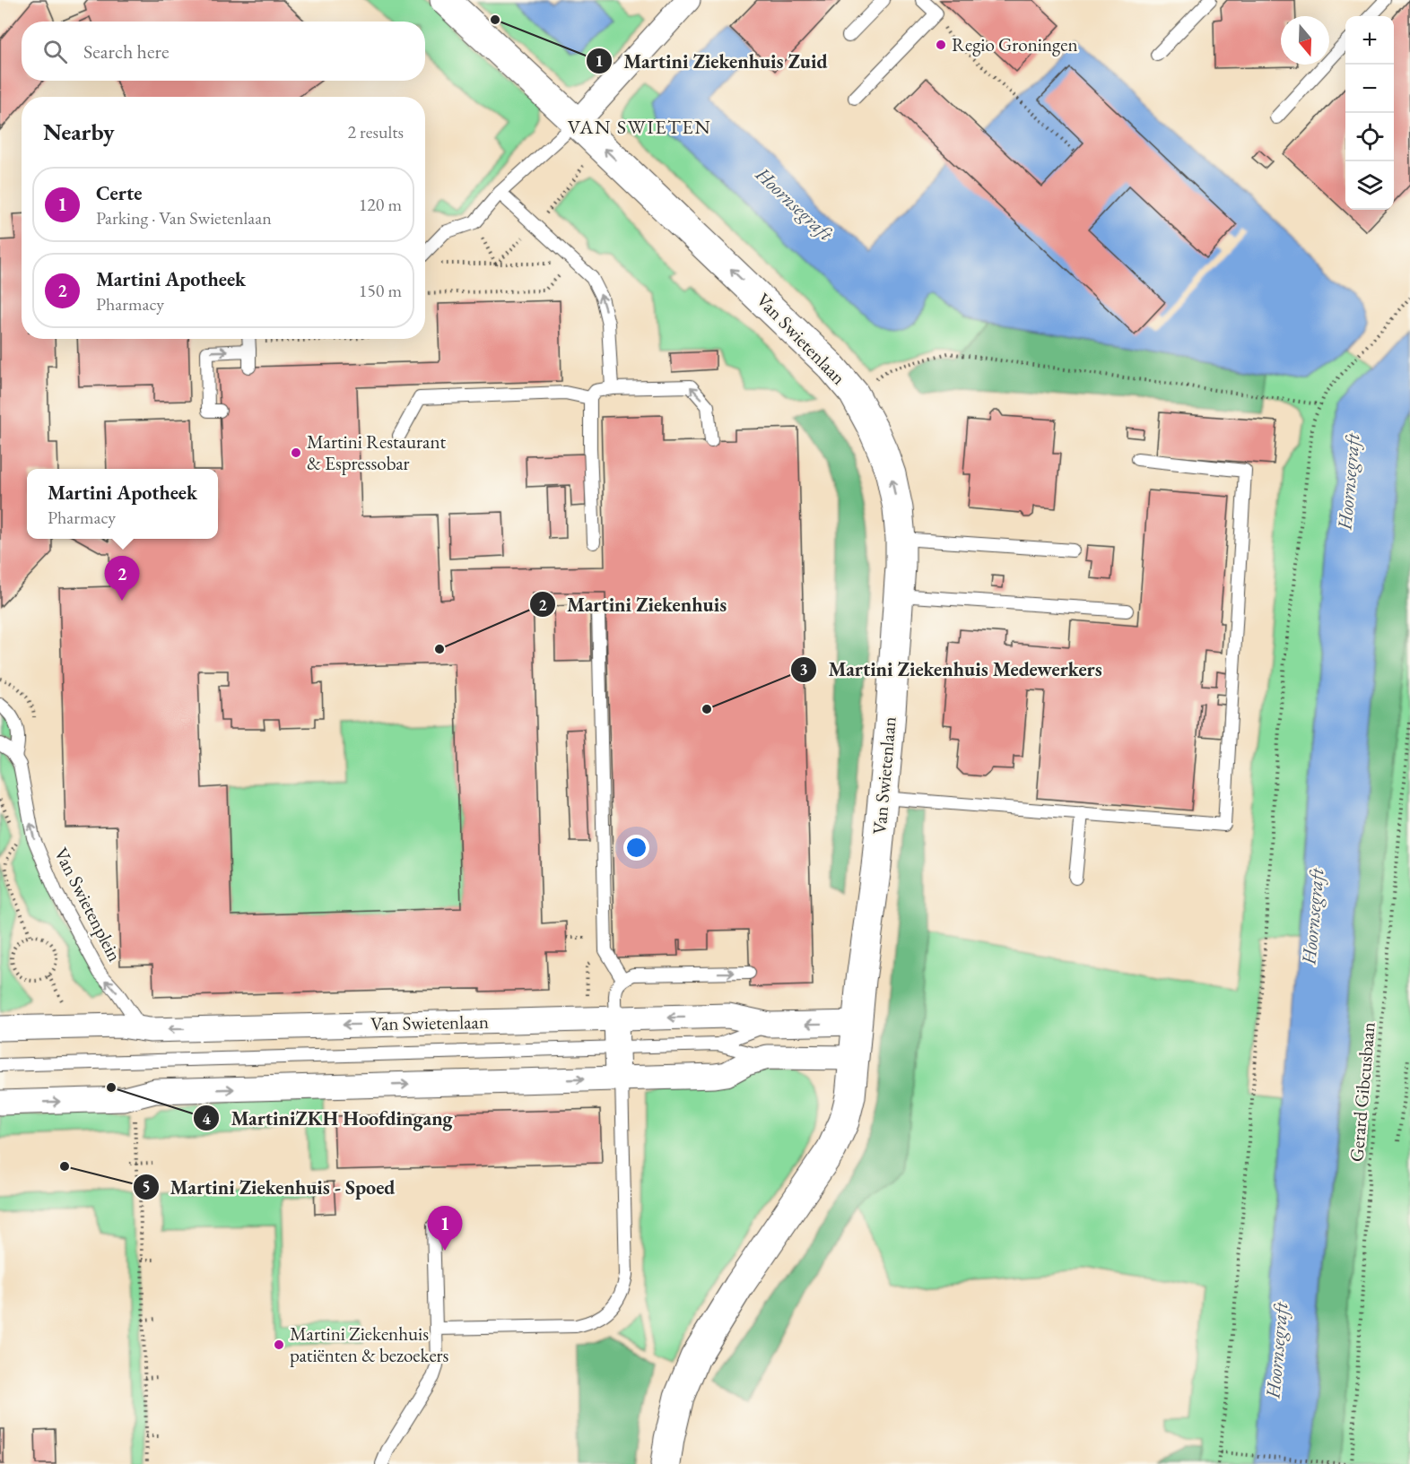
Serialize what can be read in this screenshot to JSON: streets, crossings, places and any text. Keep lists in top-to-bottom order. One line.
{"streets":{"street":["Van Swietenlaan"],"lane":["Van Swietenplein"],"path":["Gerard Gibcusbaan"]},"crossings":[["Van Swietenlaan","Van Swietenplein"]],"one_way":["Van Swietenplein"],"districts":["VAN SWIETEN"],"water":["Hoornsegraft"],"places":["Martini Ziekenhuis Zuid","Regio Groningen","Martini Restaurant & Espressobar","Martini Ziekenhuis","Martini Ziekenhuis Medewerkers","MartiniZKH Hoofdingang","Martini Ziekenhuis - Spoed","Martini Ziekenhuis patiënten & bezoekers"],"north":"bottom","page":{"map_buttons":["+","−"],"search":"Search here","heading":["Nearby","2 results"],"list":[{"mark":"1","name":"Certe","note":"Parking · Van Swietenlaan","value":"120 m"},{"mark":"2","name":"Martini Apotheek","note":"Pharmacy","value":"150 m"}],"popup":["Martini Apotheek","Pharmacy"],"pins":["2","1"]}}
